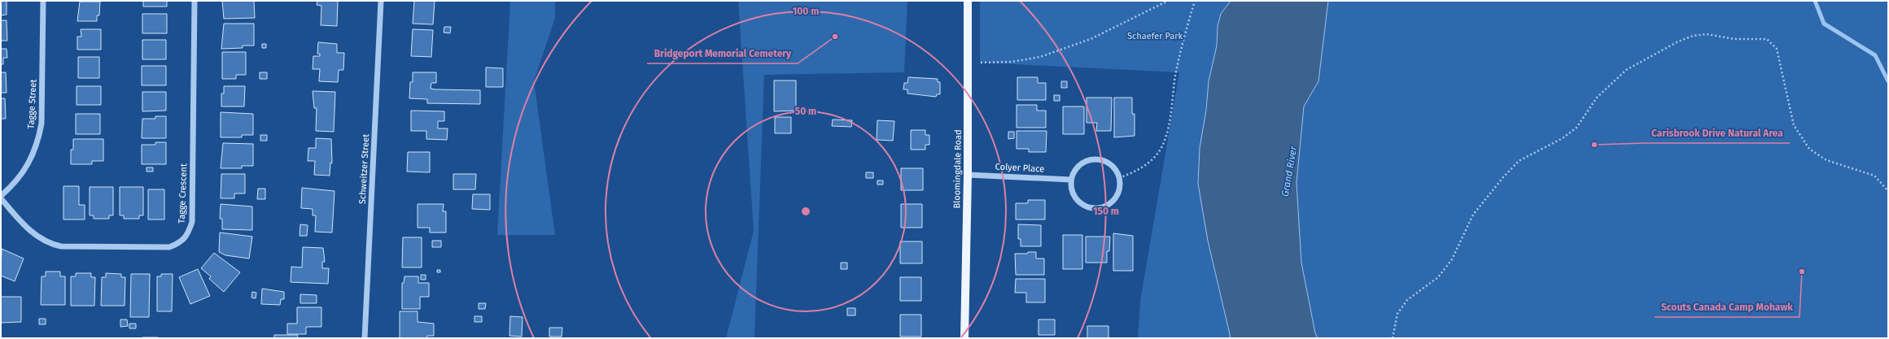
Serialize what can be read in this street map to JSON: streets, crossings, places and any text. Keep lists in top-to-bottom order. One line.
{"streets":{"main road":["Bloomingdale Road"],"street":["Tagge Street","Colyer Place","Schweitzer Street","Tagge Crescent"]},"crossings":[["Tagge Street","Tagge Crescent"],["Colyer Place","Bloomingdale Road"]],"water":["Grand River"],"parks":["Schaefer Park"],"places":["Bridgeport Memorial Cemetery","Carisbrook Drive Natural Area","Scouts Canada Camp Mohawk"],"rings":["100 m","50 m","150 m"]}
